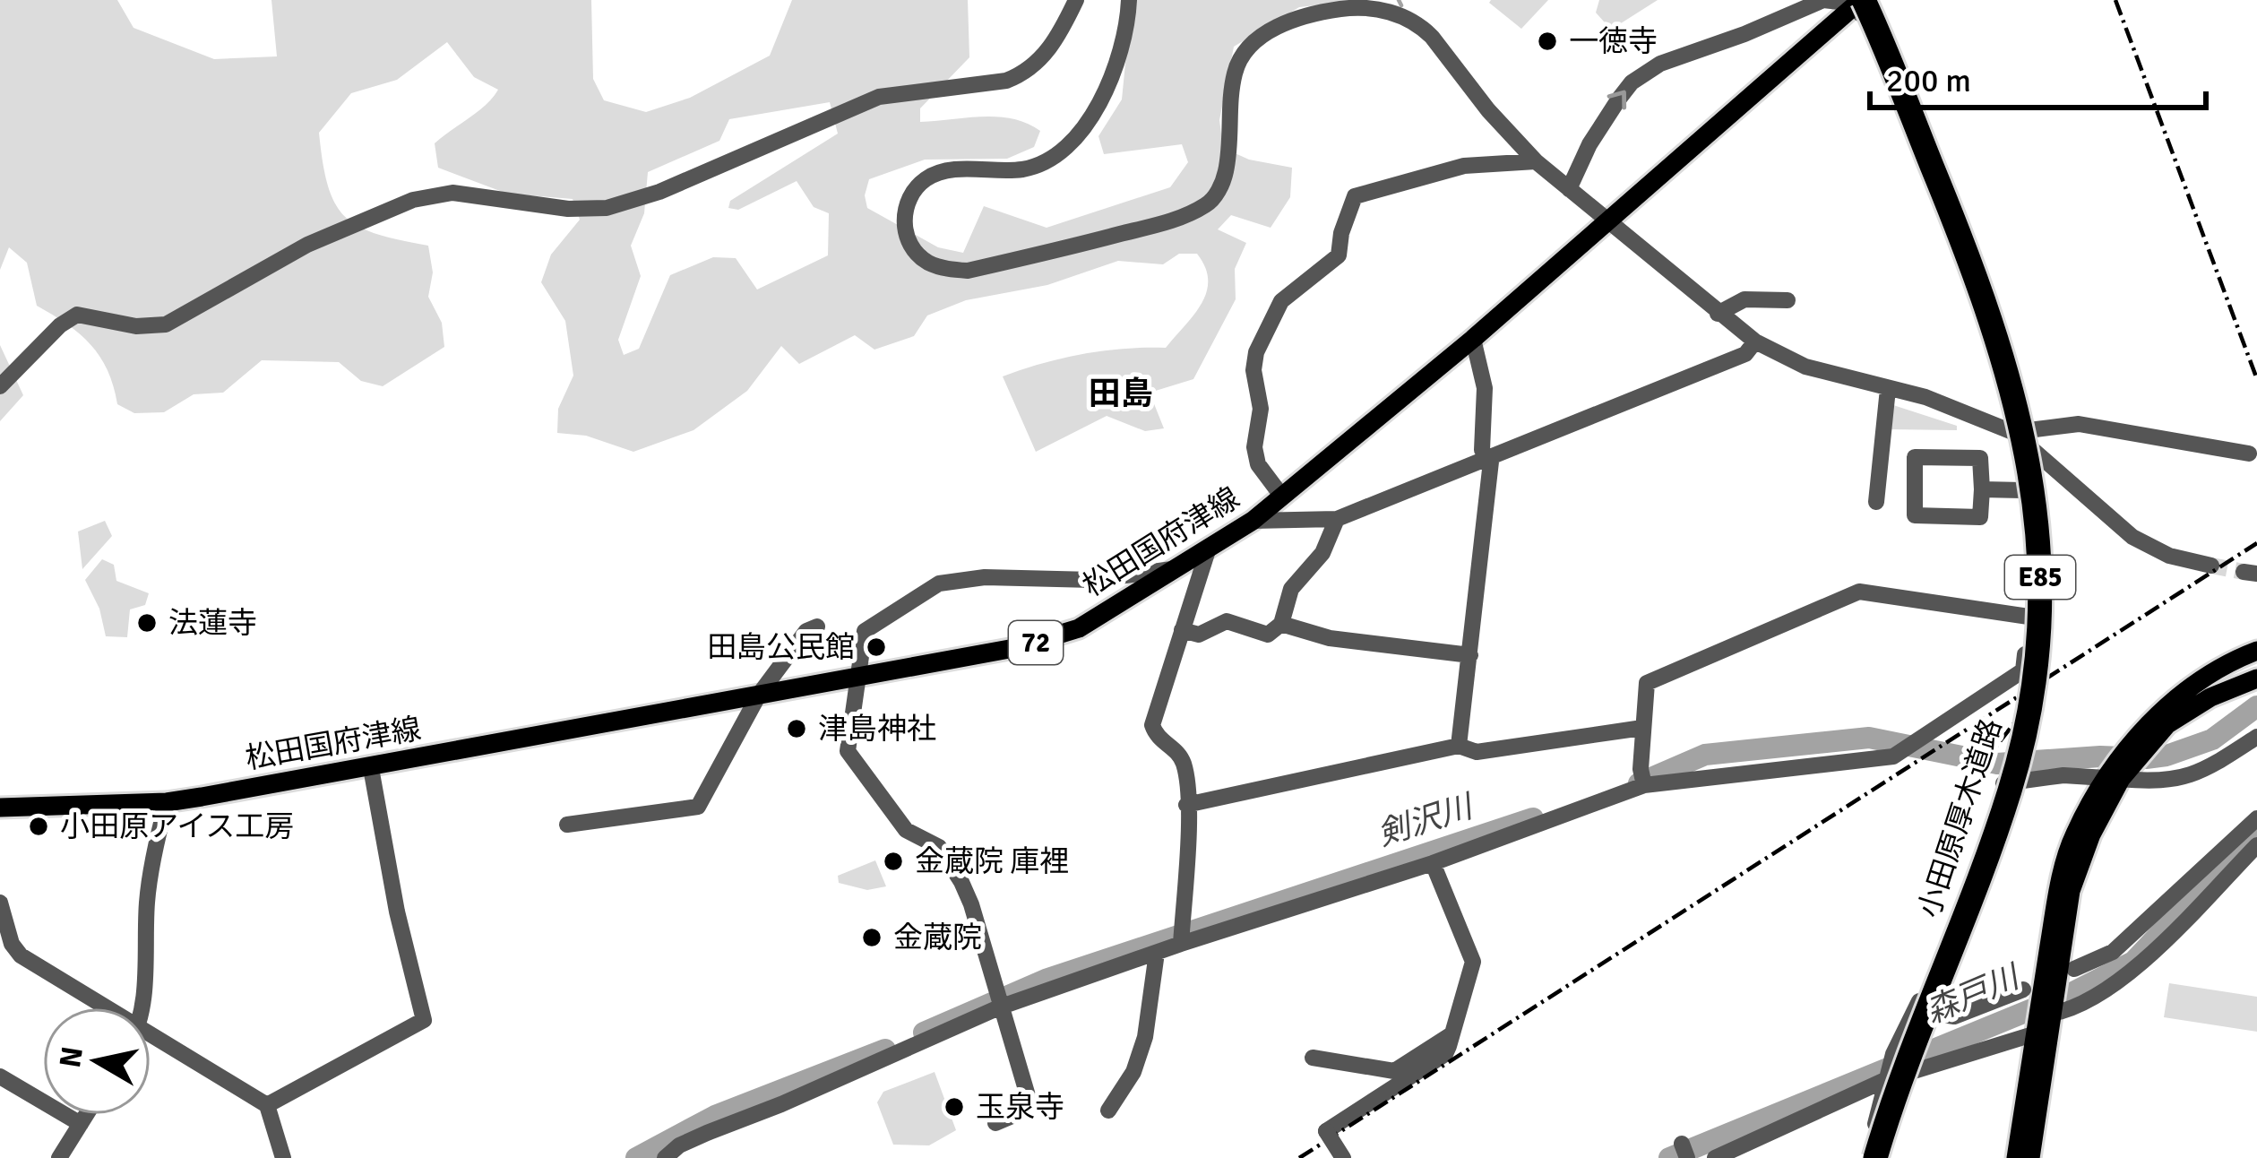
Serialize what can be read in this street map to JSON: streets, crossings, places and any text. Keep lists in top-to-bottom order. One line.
{"streets":{"highway":["E85","小田原厚木道路"],"main road":["松田国府津線","72"]},"crossings":[["松田国府津線","小田原厚木道路"]],"districts":["田島"],"water":["剣沢川","森戸川"],"places":["一徳寺","法蓮寺","田島公民館","津島神社","小田原アイス工房","金蔵院 庫裡","金蔵院","玉泉寺"],"scale_bar":"200 m","north":"left"}
